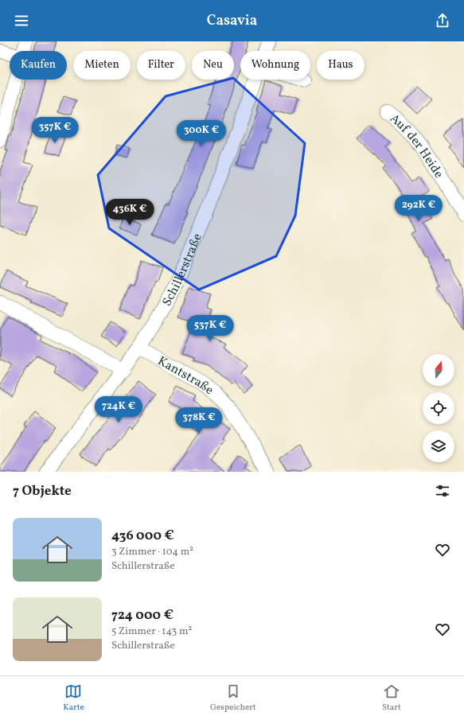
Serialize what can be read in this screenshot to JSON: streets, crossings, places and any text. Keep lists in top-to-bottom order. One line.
{"streets":{"street":["Auf der Heide","Schillerstraße","Kantstraße"]},"crossings":[["Schillerstraße","Kantstraße"]],"north":"top","page":{"header":"Casavia","chip":["Kaufen","Mieten","Filter","Neu","Wohnung","Haus"],"price":["357K €","300K €","292K €","436K €","537K €","724K €","378K €"],"heading":"7 Objekte","list":[{"name":"436 000 €","note":"3 Zimmer · 104 m² · Schillerstraße"},{"name":"724 000 €","note":"5 Zimmer · 143 m² · Schillerstraße"}],"tabs":["Karte","Gespeichert","Start"]}}
